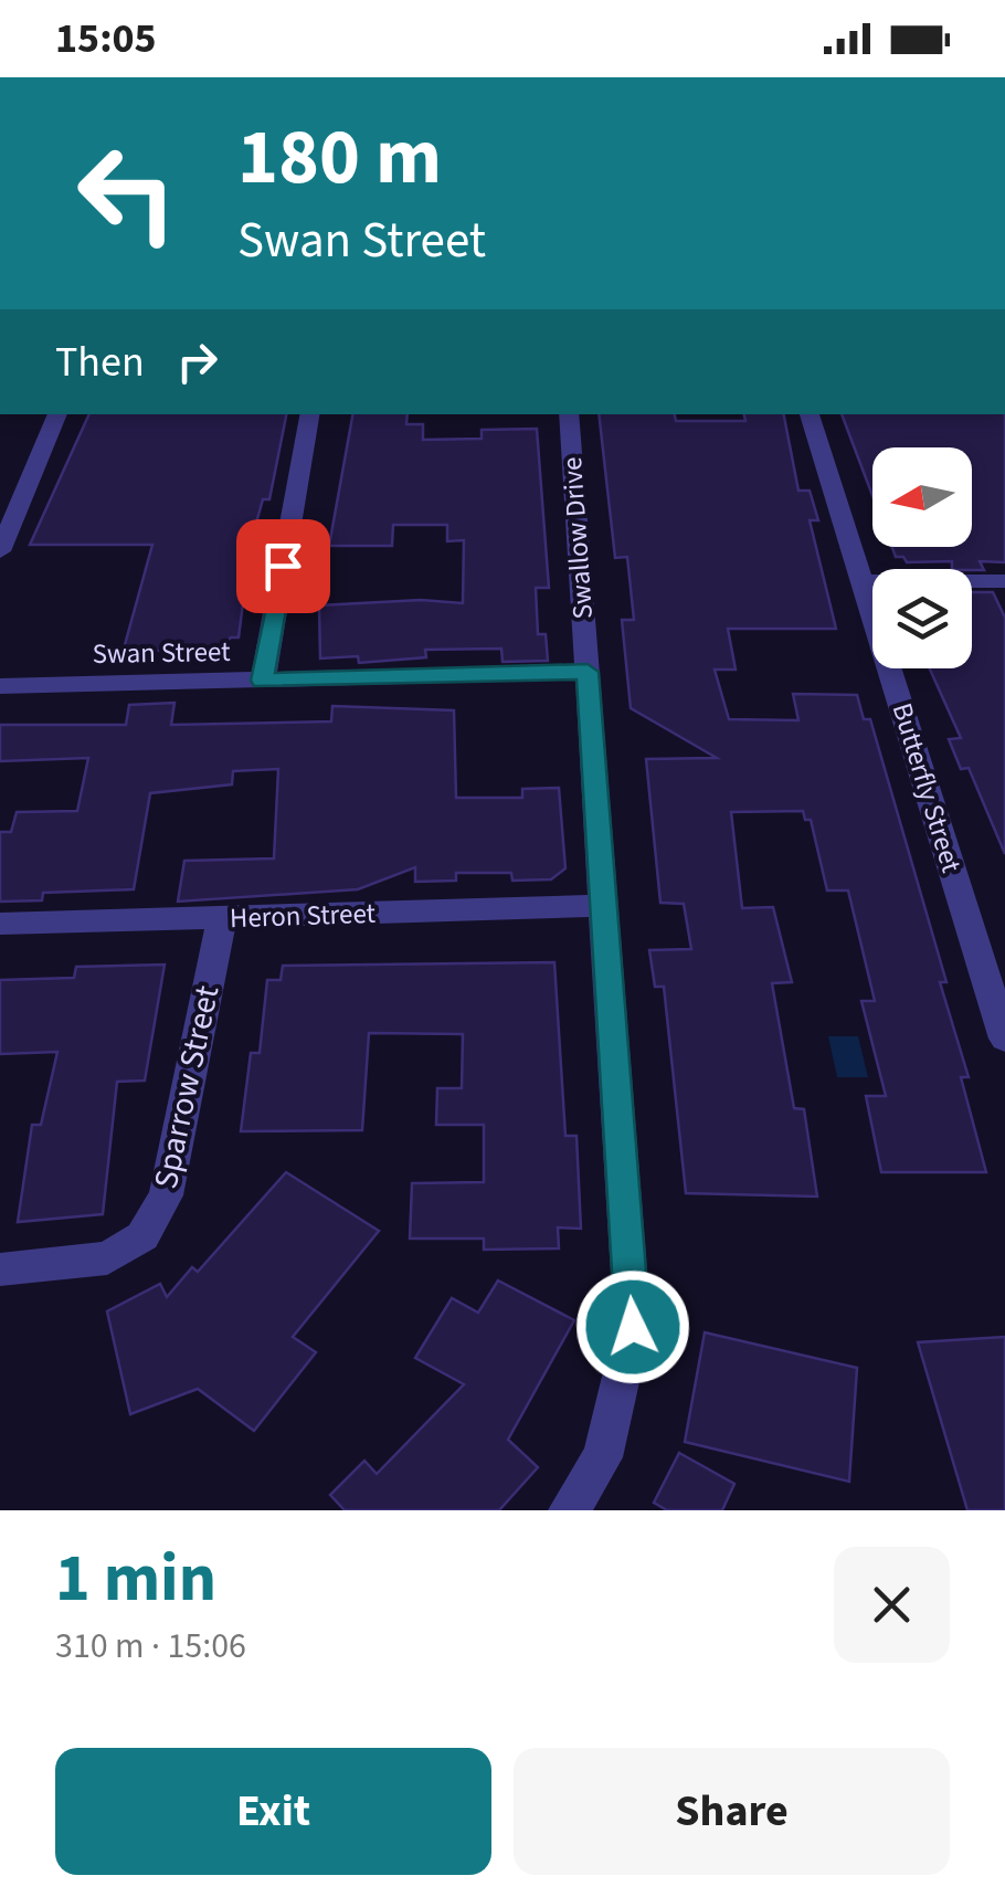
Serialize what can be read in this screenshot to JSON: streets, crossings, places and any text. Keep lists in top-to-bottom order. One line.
{"streets":{"street":["Swallow Drive","Swan Street","Butterfly Street","Heron Street","Sparrow Street"]},"crossings":[["Swallow Drive","Swan Street"],["Swallow Drive","Heron Street"],["Heron Street","Sparrow Street"]],"north":"left","page":{"status":"15:05","turn":["180 m","Swan Street"],"then":"Then","heading":["1 min","310 m · 15:06"],"buttons":["Exit","Share"]}}
